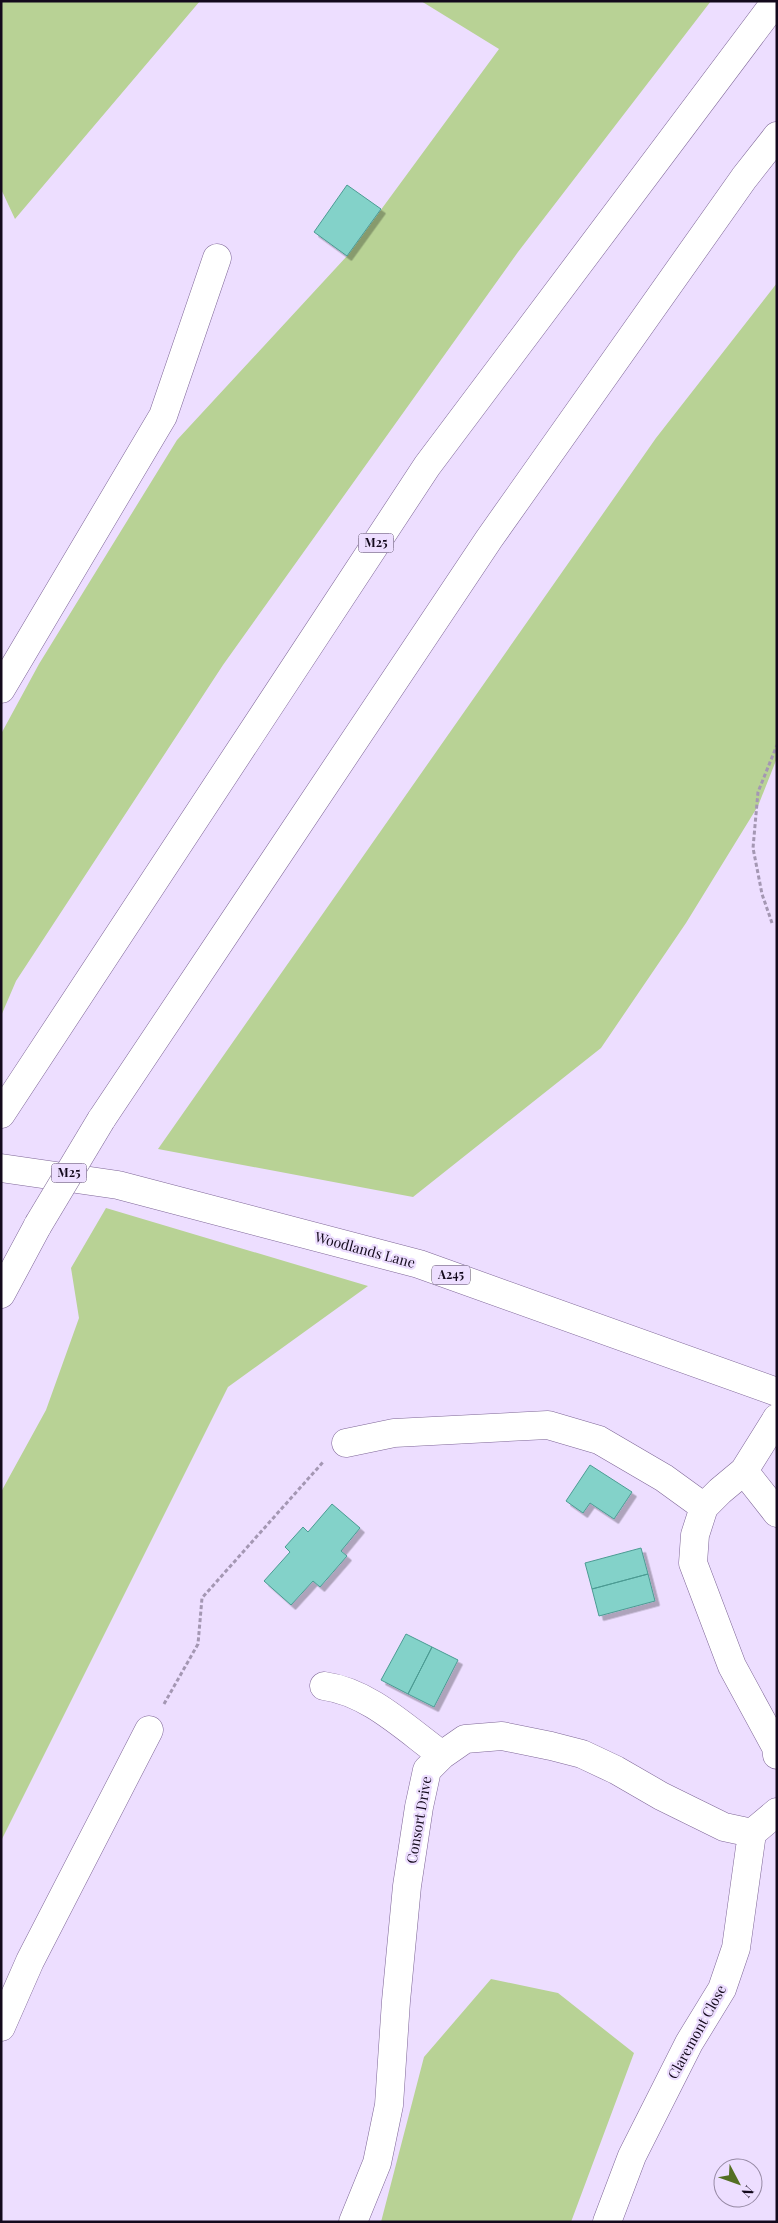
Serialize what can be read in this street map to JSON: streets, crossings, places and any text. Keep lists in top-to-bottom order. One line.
{"streets":{"main road":["M25","Woodlands Lane","A245","Consort Drive","Claremont Close"]},"crossings":[["Consort Drive","Claremont Close"]],"north":"bottom right"}
